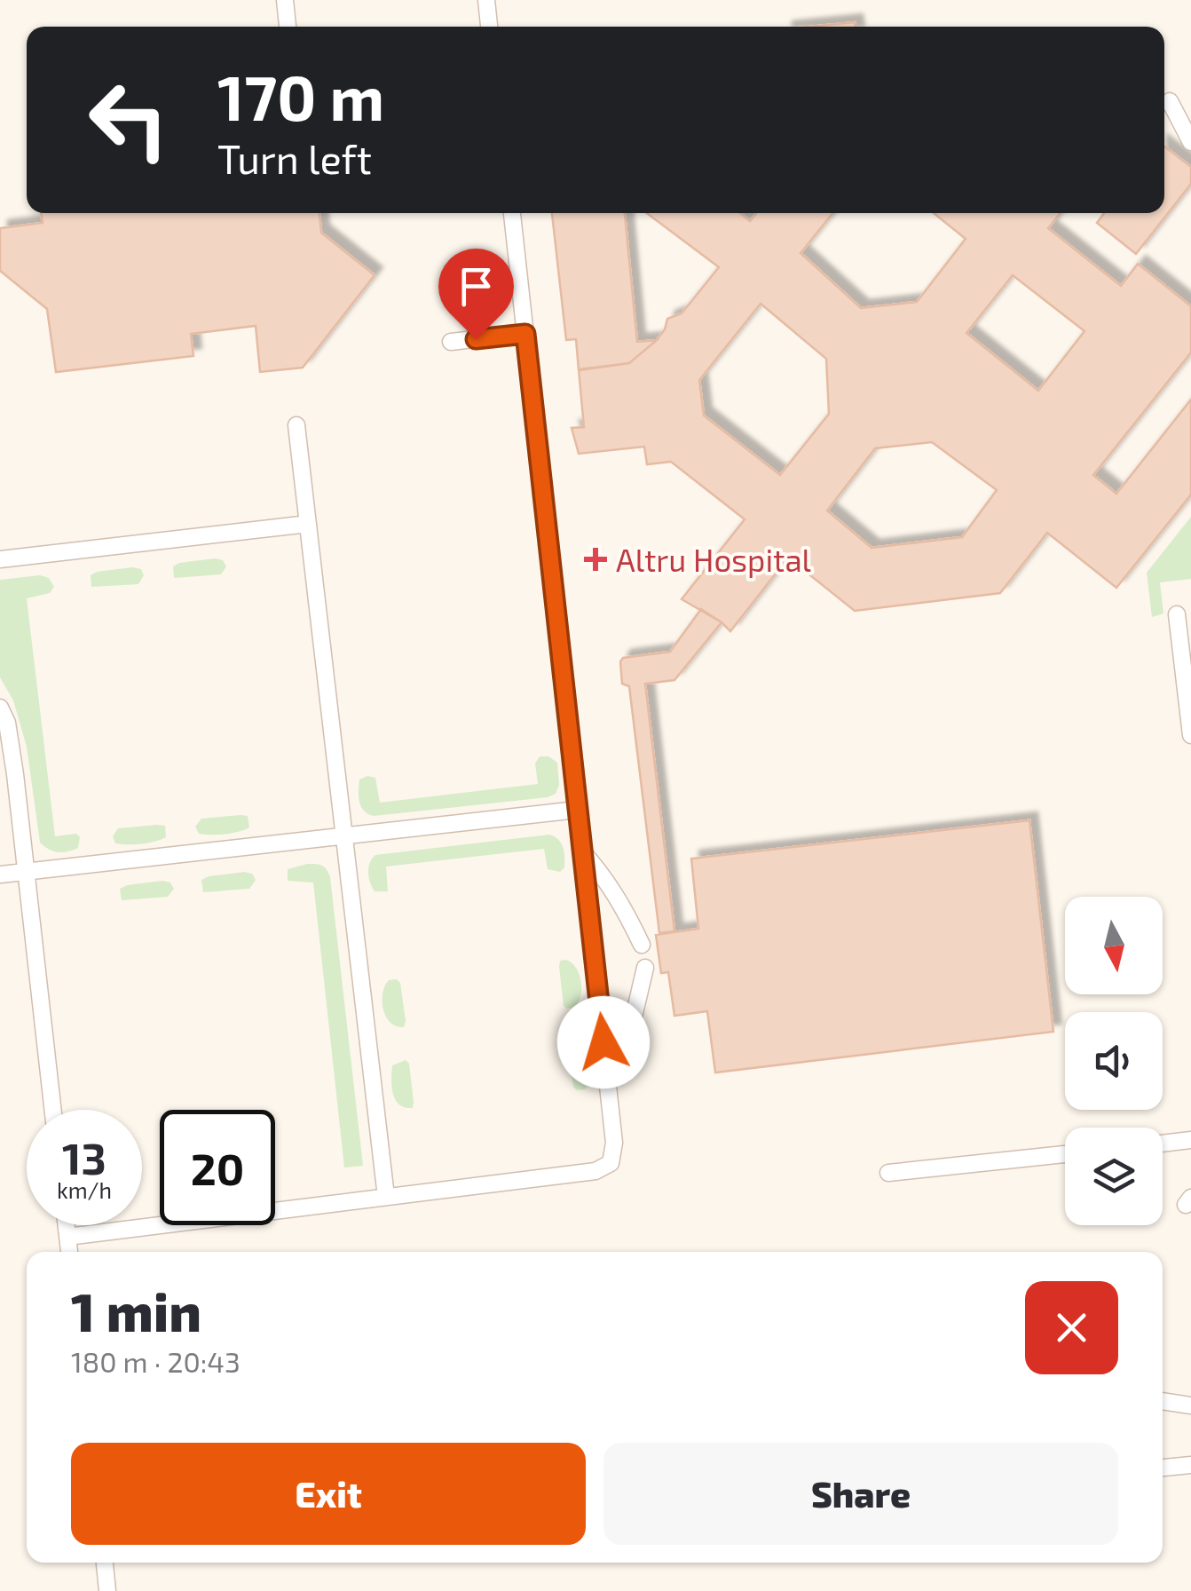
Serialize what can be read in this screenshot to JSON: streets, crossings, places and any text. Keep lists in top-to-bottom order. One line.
{"places":{"health":["Altru Hospital"]},"north":"bottom","page":{"turn":["170 m","Turn left"],"speed":"13 km/h","limit":"20","heading":["1 min","180 m · 20:43"],"buttons":["Exit","Share"]}}
